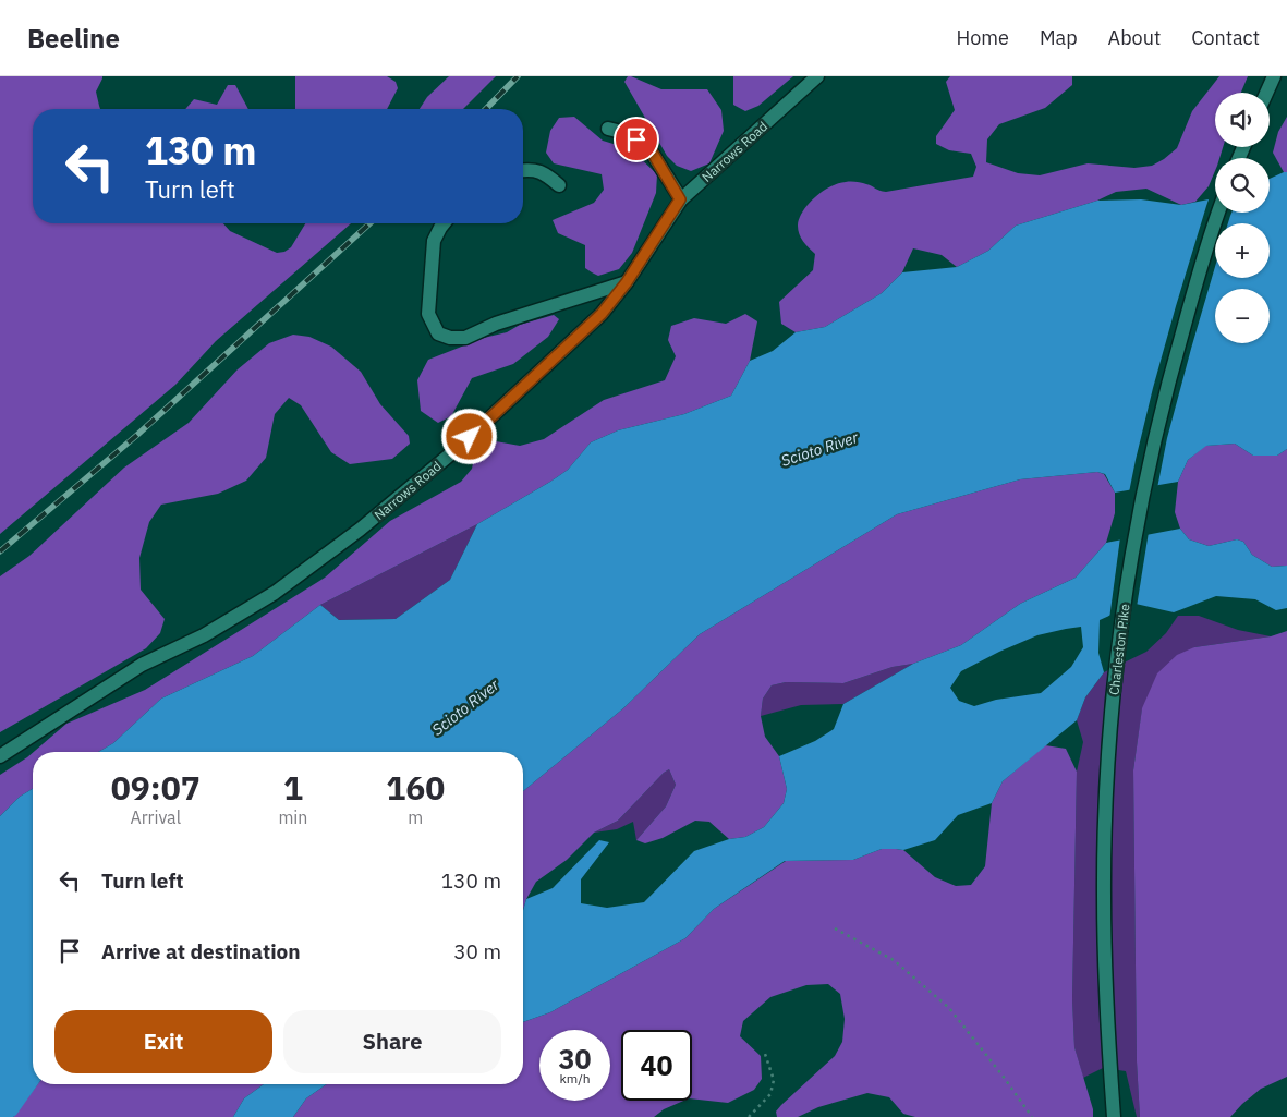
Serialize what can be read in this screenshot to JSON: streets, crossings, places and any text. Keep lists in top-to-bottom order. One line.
{"streets":{"street":["Narrows Road","Charleston Pike"]},"water":["Scioto River"],"page":{"header":"Beeline","nav":["Home","Map","About","Contact"],"map_buttons":["+","−"],"turn":["130 m","Turn left"],"eta":["09:07","Arrival","1","min","160","m"],"list":[{"name":"Turn left","value":"130 m"},{"name":"Arrive at destination","value":"30 m"}],"buttons":["Exit","Share"],"speed":"30 km/h","limit":"40"}}
